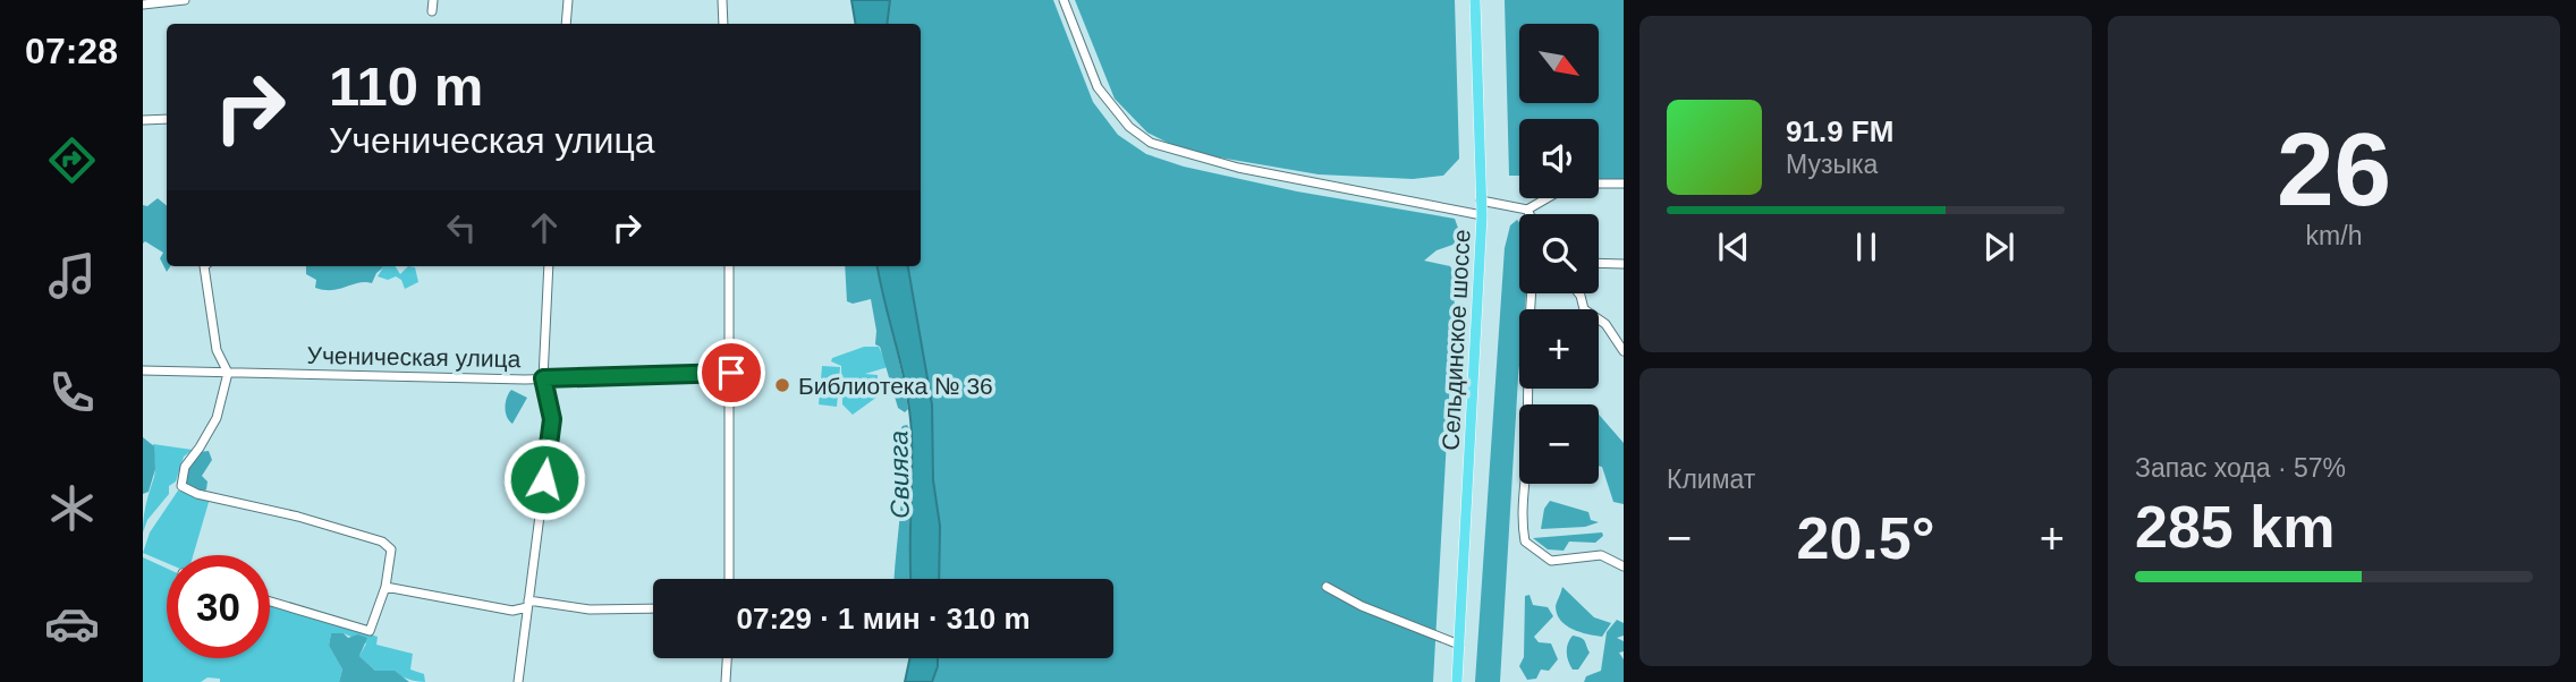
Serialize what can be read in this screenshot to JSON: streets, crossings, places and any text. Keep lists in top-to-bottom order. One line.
{"streets":{"main road":["Сельдинское шоссе"],"street":["Ученическая улица"]},"water":["Свияга"],"places":["Библиотека № 36"],"north":"bottom right","page":{"tabs":"07:28","tile":[["26","km/h"],"Климат",["Запас хода · 57%","285 km"]],"map_buttons":["+","−"],"turn":["110 m","Ученическая улица"],"song":["91.9 FM","Музыка"],"heat":["−","20.5°","+"],"limit":"30","trip":"07:29 · 1 мин · 310 m"}}
